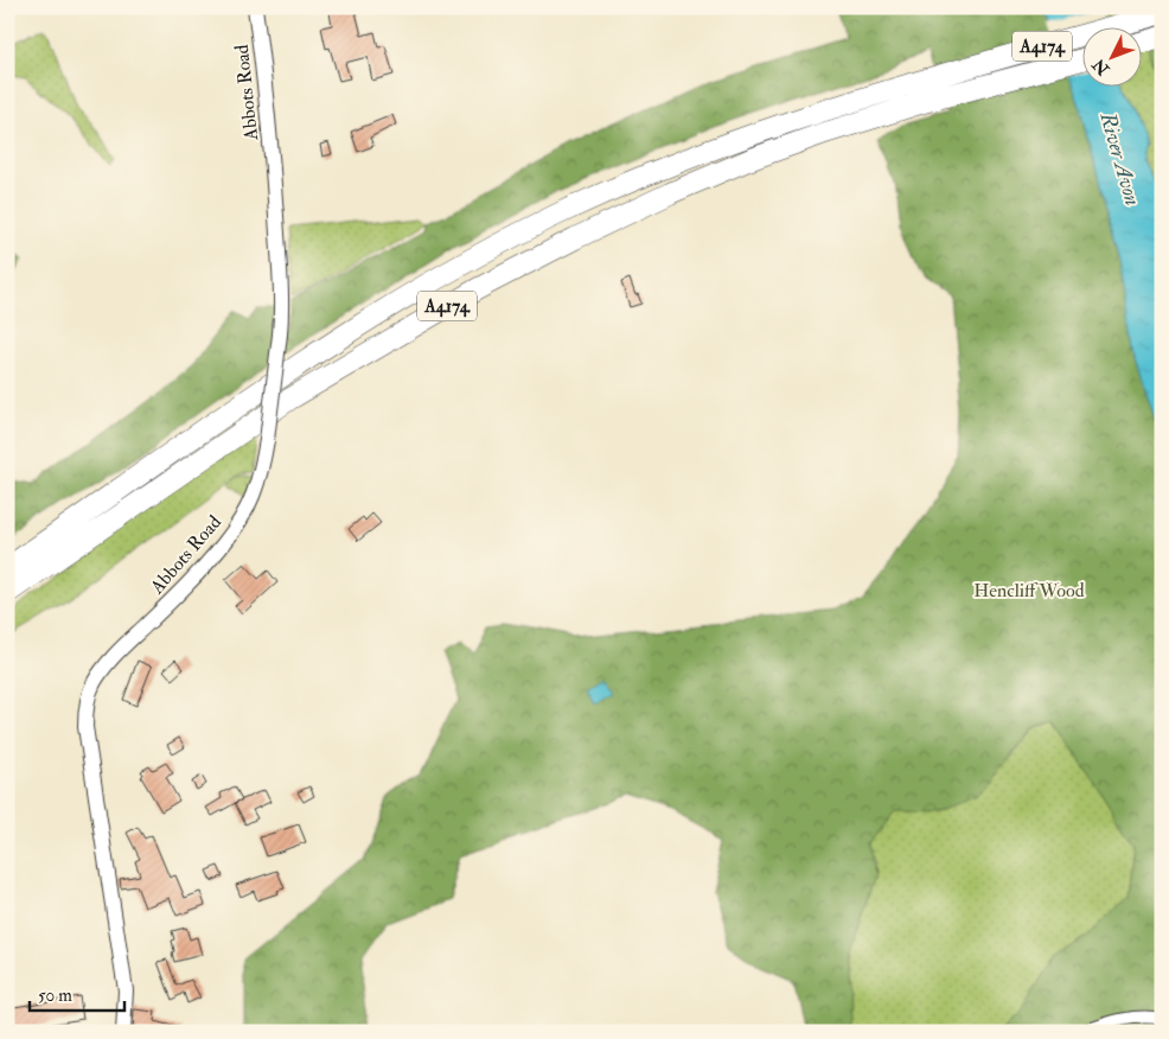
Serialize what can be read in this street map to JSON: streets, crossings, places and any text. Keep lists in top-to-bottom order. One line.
{"streets":{"highway":["A4174"],"street":["Abbots Road"]},"water":["River Avon"],"parks":["Hencliff Wood"],"scale_bar":"50 m","north":"bottom left"}
